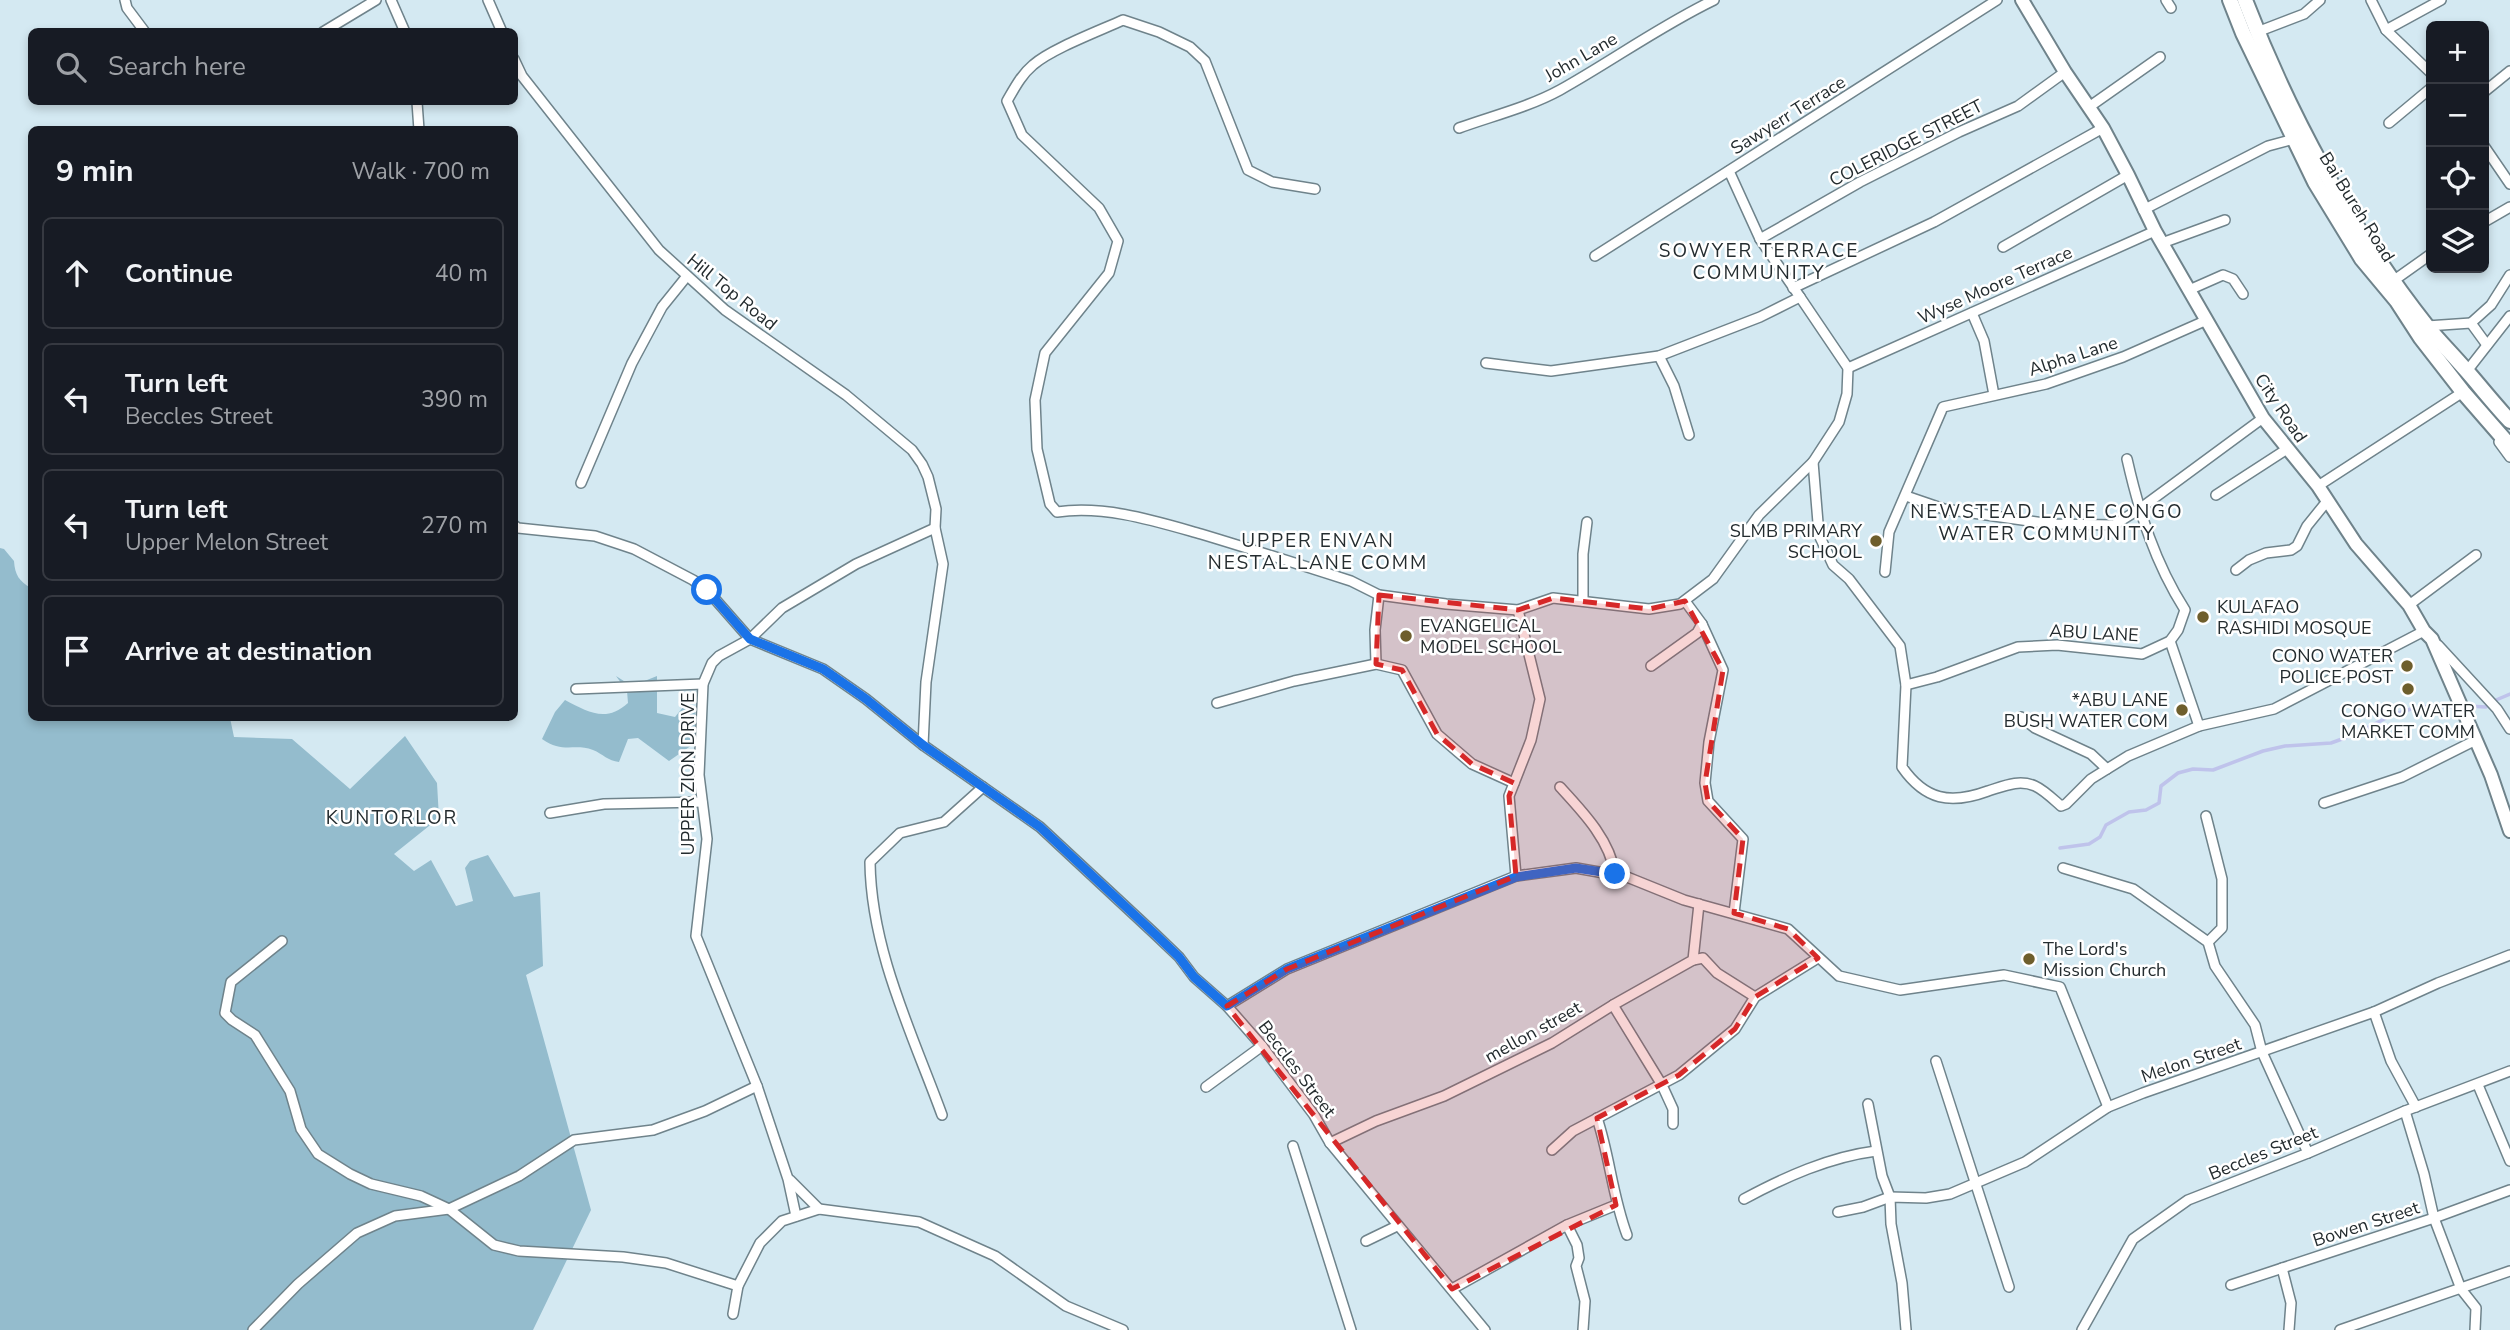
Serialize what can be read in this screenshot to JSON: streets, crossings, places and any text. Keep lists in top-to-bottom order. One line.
{"streets":{"highway":["Bai Bureh Road"],"main road":["City Road"],"street":["John Lane","Sawyerr Terrace","COLERIDGE STREET","Wyse Moore Terrace","Hill Top Road","Alpha Lane","ABU LANE","UPPER ZION DRIVE","mellon street","Melon Street","Beccles Street","Bowen Street"]},"crossings":[["COLERIDGE STREET","City Road"],["Wyse Moore Terrace","City Road"],["Hill Top Road","UPPER ZION DRIVE"],["Hill Top Road","Beccles Street"],["Alpha Lane","City Road"],["UPPER ZION DRIVE","Beccles Street"],["mellon street","Beccles Street"]],"districts":["SOWYER TERRACE COMMUNITY","NEWSTEAD LANE CONGO WATER COMMUNITY","UPPER ENVAN NESTAL LANE COMM","KUNTORLOR"],"places":["SLMB PRIMARY SCHOOL","KULAFAO RASHIDI MOSQUE","EVANGELICAL MODEL SCHOOL","CONO WATER POLICE POST","CONGO WATER MARKET COMM","*ABU LANE BUSH WATER COM","The Lord's Mission Church"],"page":{"map_buttons":["+","−"],"search":"Search here","heading":["9 min","Walk · 700 m"],"list":[["Continue","40 m"],["Turn left","Beccles Street","390 m"],["Turn left","Upper Melon Street","270 m"],"Arrive at destination"]}}
